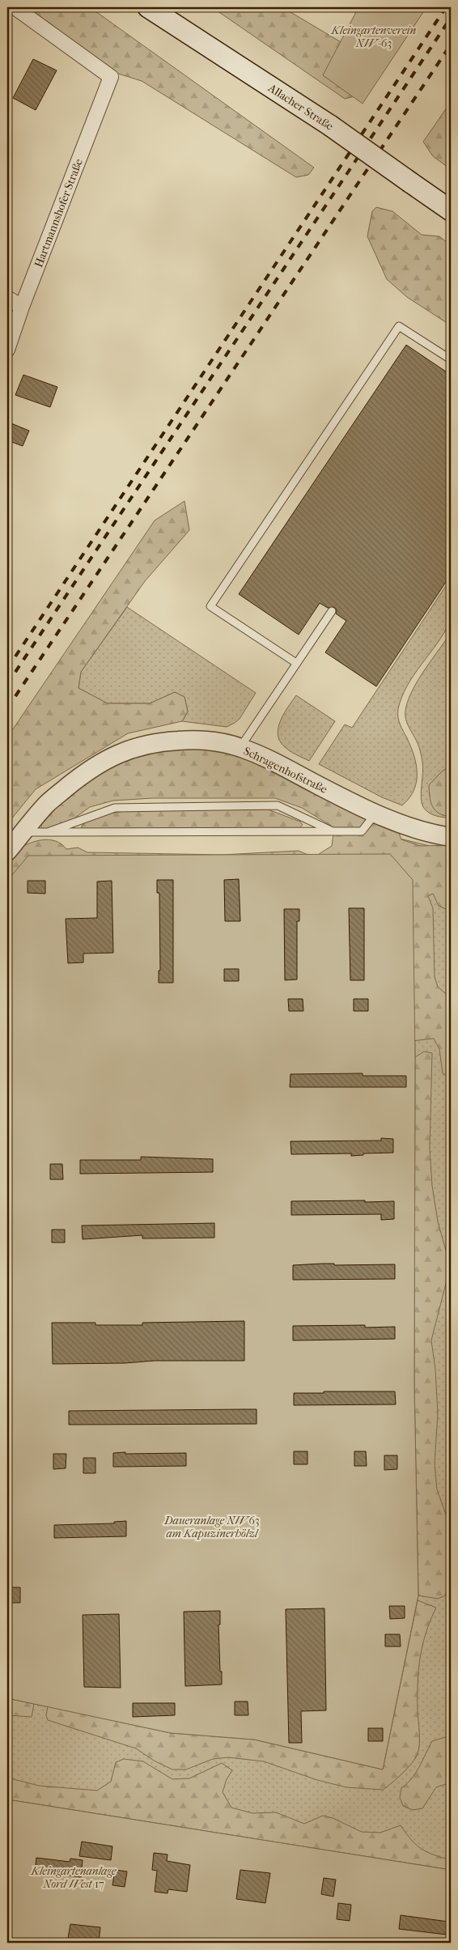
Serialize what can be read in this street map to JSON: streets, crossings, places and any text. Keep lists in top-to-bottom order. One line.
{"streets":{"main road":["Allacher Straße"],"street":["Hartmannshofer Straße","Schragenhofstraße"]},"parks":["Kleingartenverein NW-63","Daueranlage NW63 am Kapuzinerhölzl","Kleingartenanlage Nord West 17"]}
